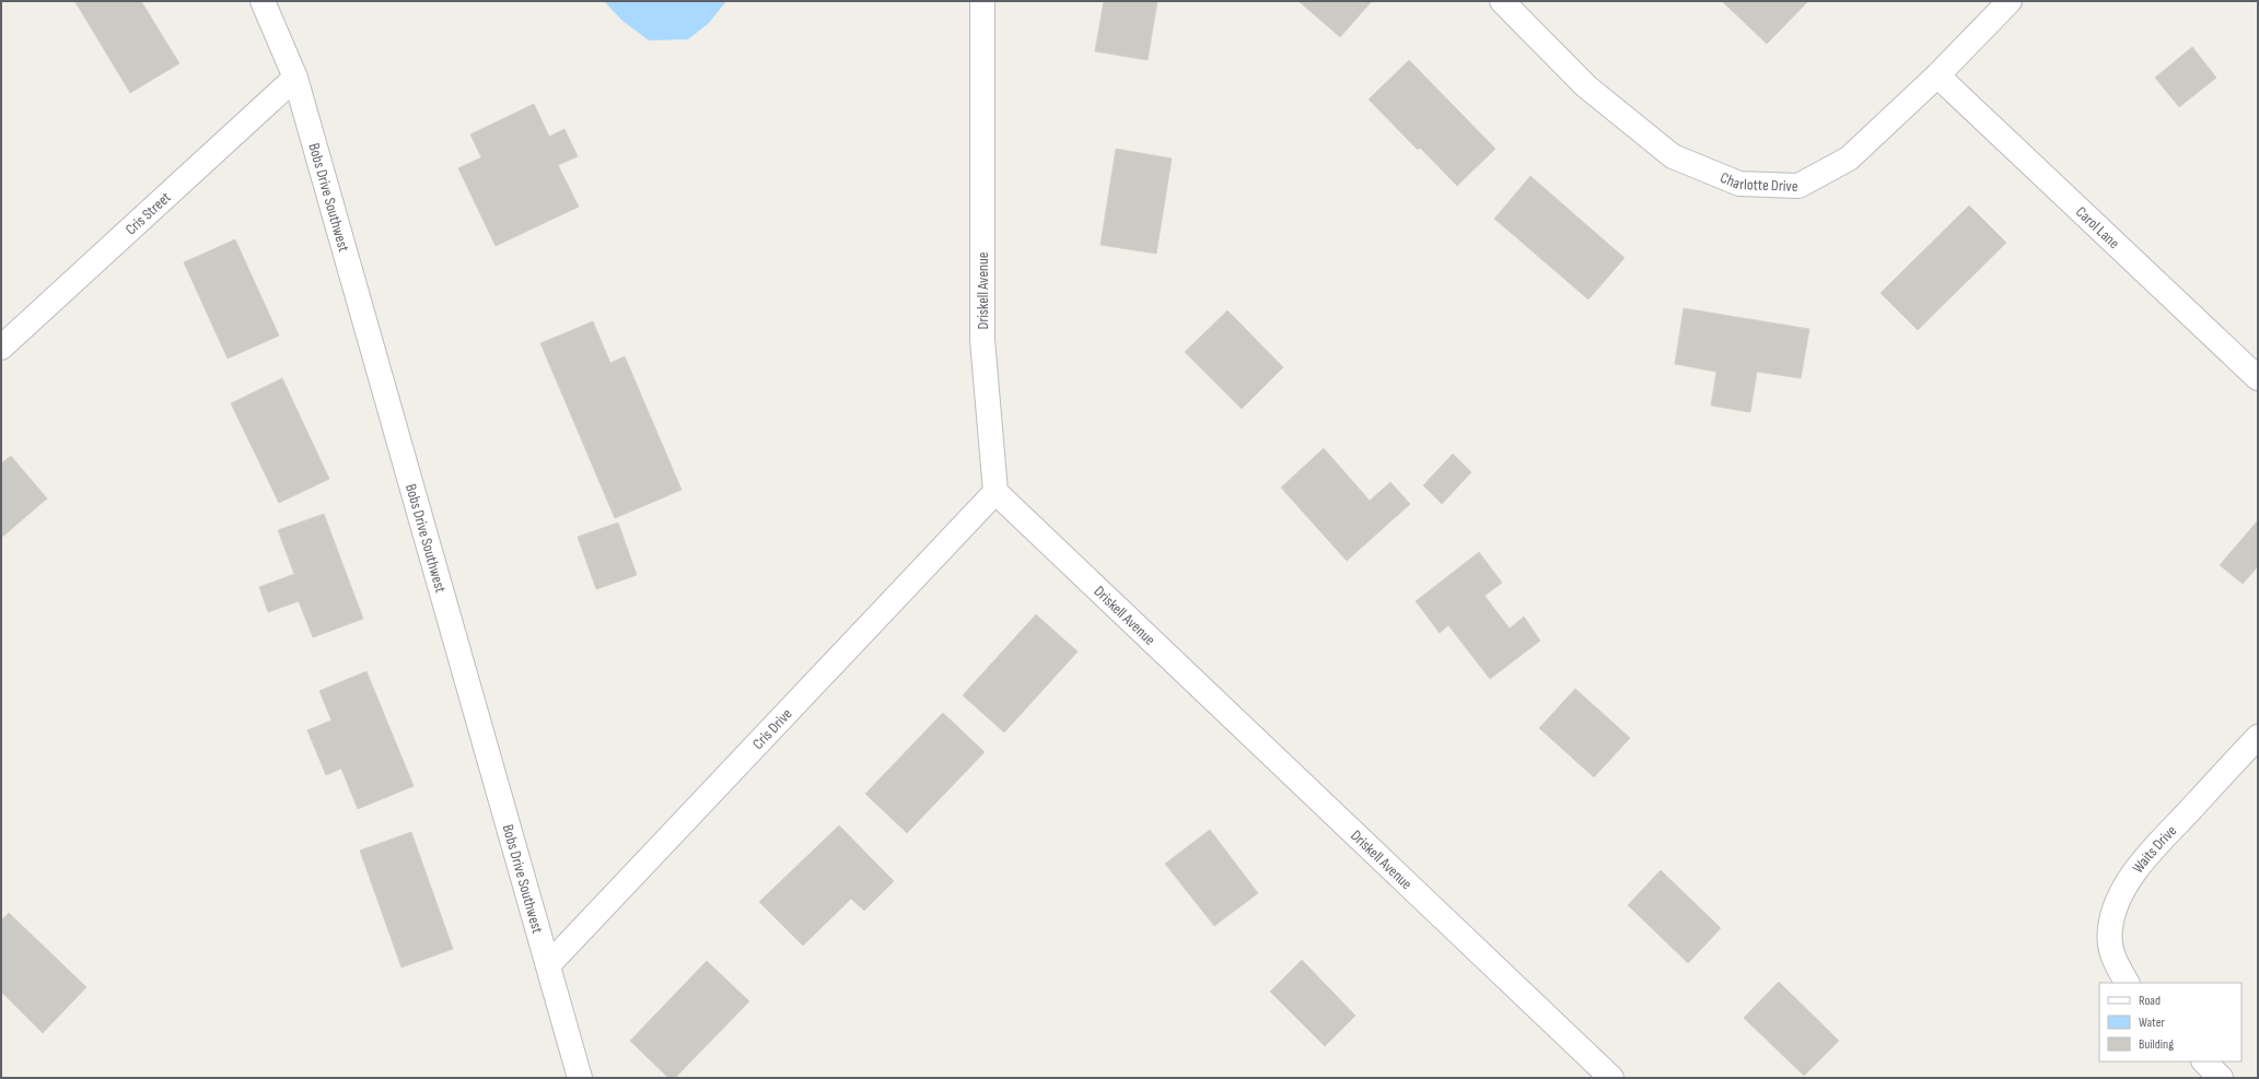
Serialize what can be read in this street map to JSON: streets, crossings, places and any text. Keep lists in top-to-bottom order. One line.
{"streets":{"street":["Charlotte Drive","Bobs Drive Southwest","Cris Street","Carol Lane","Driskell Avenue","Cris Drive","Waits Drive"]},"crossings":[["Charlotte Drive","Carol Lane"],["Bobs Drive Southwest","Cris Street"],["Bobs Drive Southwest","Cris Drive"],["Driskell Avenue","Cris Drive"]],"legend":["Road","Water","Building"]}
